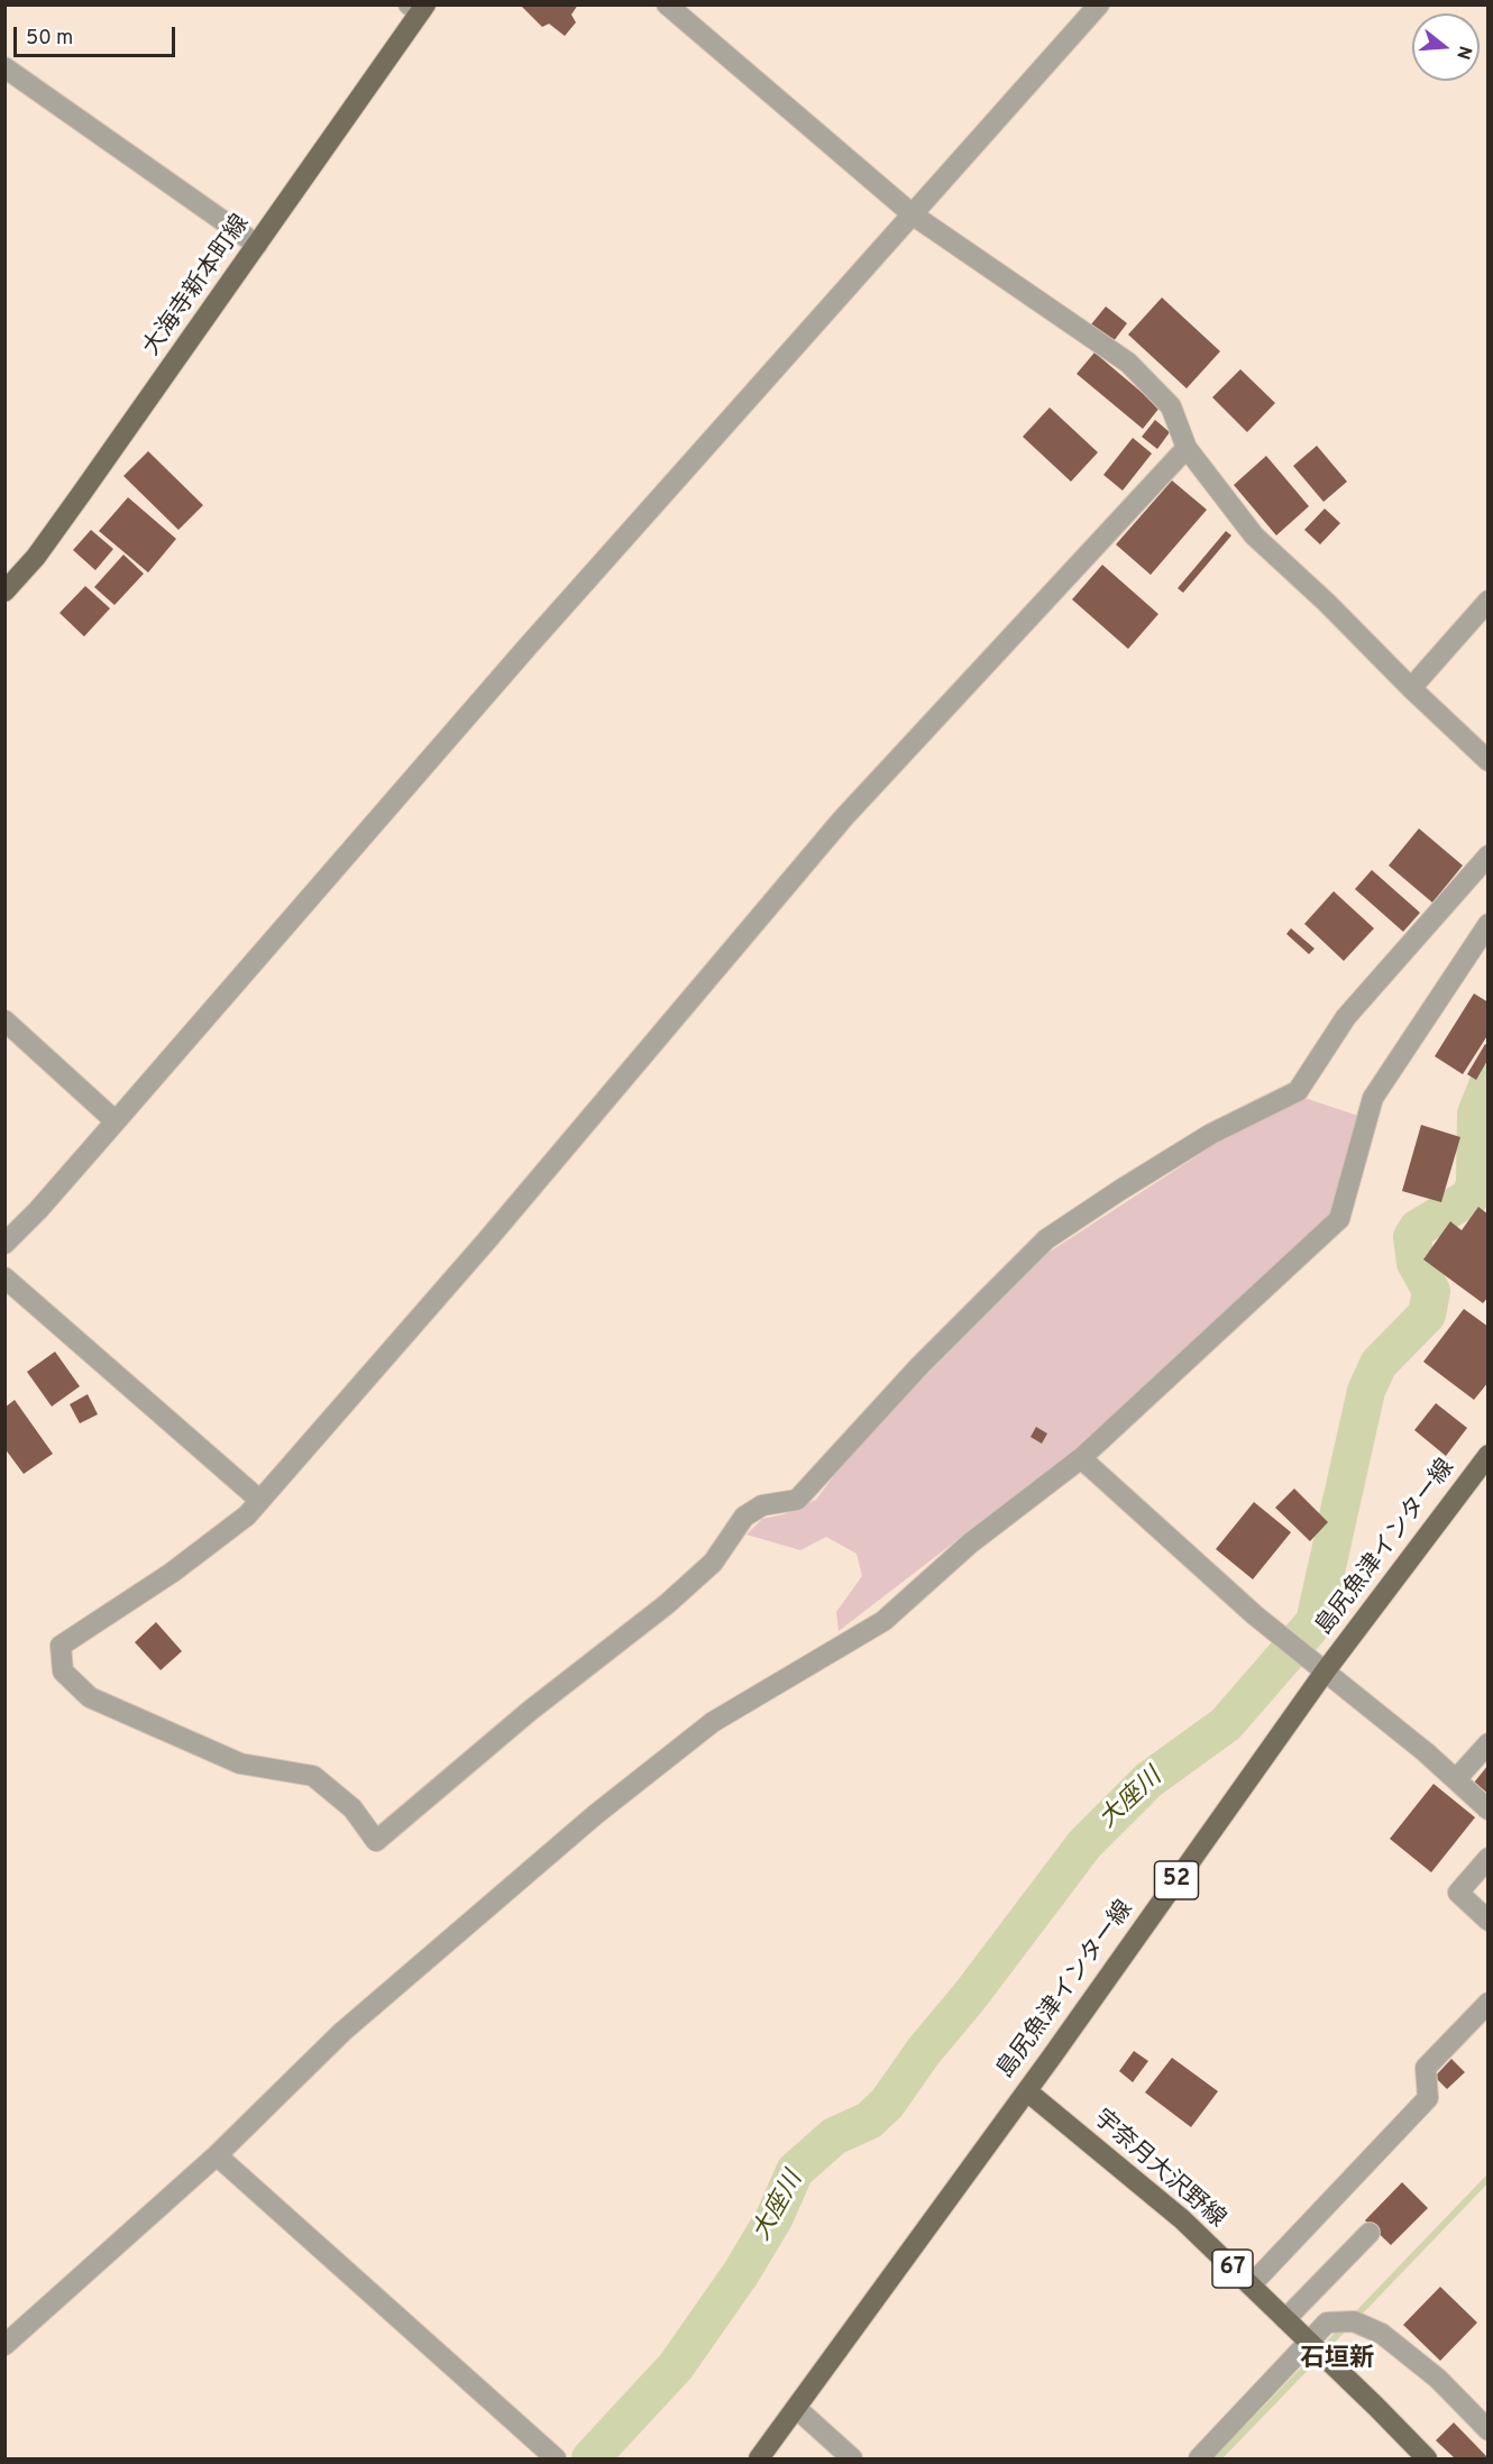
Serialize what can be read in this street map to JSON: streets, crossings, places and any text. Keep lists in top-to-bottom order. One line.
{"streets":{"main road":["大海寺新本町線","島尻魚津インター線","52","宇奈月大沢野線","67"]},"crossings":[["島尻魚津インター線","宇奈月大沢野線"]],"districts":["石垣新"],"water":["大座川"],"scale_bar":"50 m","north":"right"}
